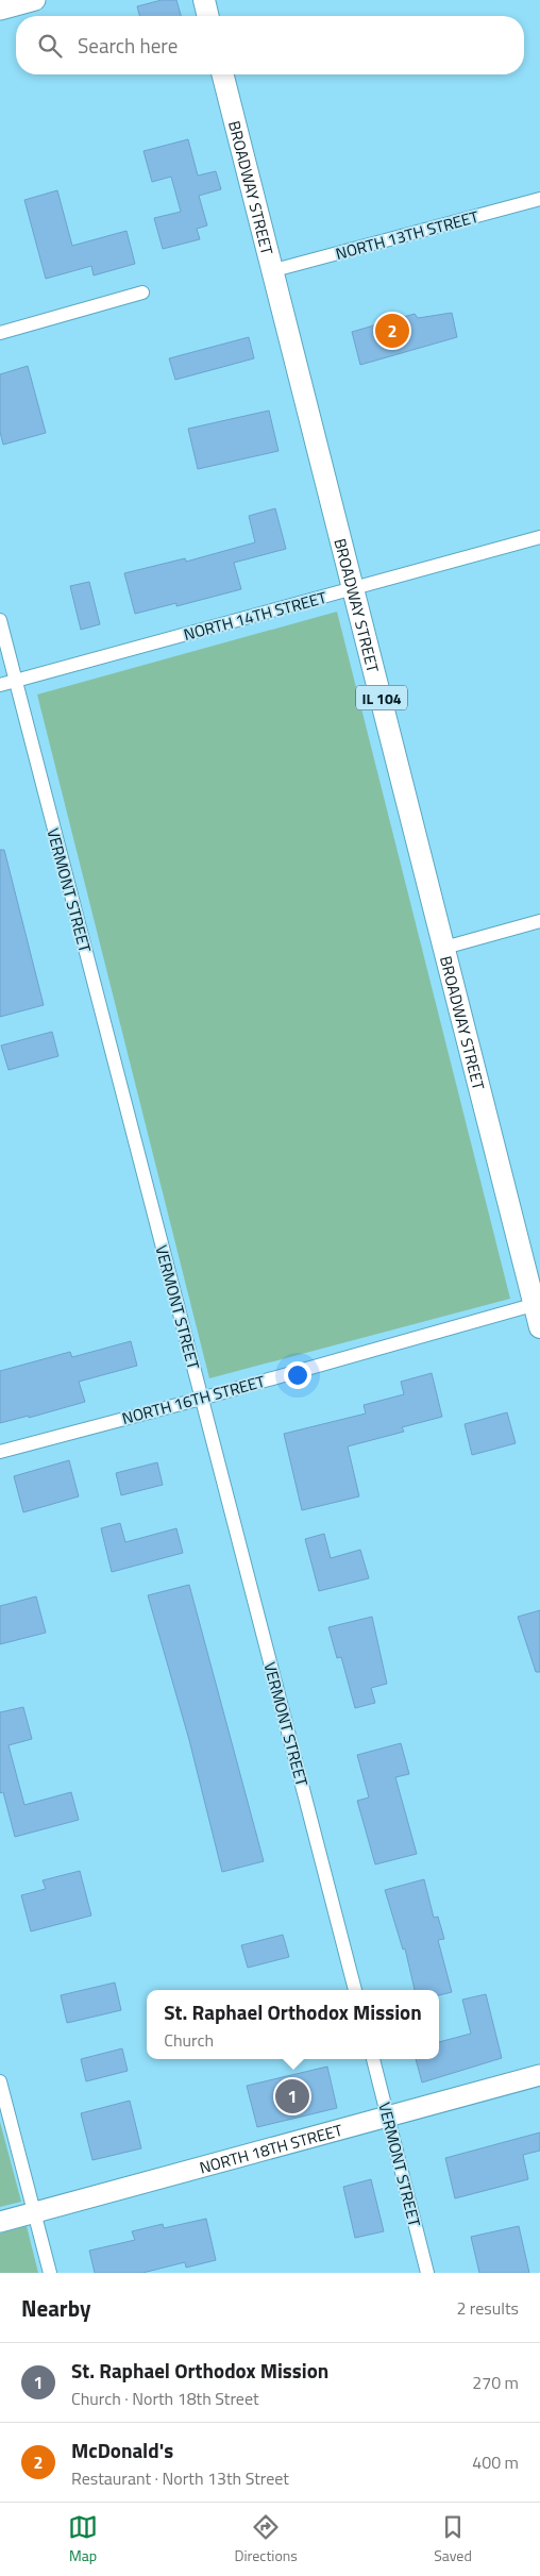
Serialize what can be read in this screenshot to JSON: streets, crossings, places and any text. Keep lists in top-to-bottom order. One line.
{"streets":{"main road":["BROADWAY STREET","IL 104"],"street":["NORTH 13TH STREET","NORTH 14TH STREET","VERMONT STREET","NORTH 16TH STREET","NORTH 18TH STREET"]},"crossings":[["BROADWAY STREET","NORTH 13TH STREET"],["BROADWAY STREET","NORTH 14TH STREET"],["BROADWAY STREET","NORTH 16TH STREET"],["NORTH 14TH STREET","VERMONT STREET"],["VERMONT STREET","NORTH 16TH STREET"],["VERMONT STREET","NORTH 18TH STREET"]],"page":{"search":"Search here","pins":["2","1"],"popup":["St. Raphael Orthodox Mission","Church"],"heading":["Nearby","2 results"],"list":[{"mark":"1","name":"St. Raphael Orthodox Mission","note":"Church · North 18th Street","value":"270 m"},{"mark":"2","name":"McDonald's","note":"Restaurant · North 13th Street","value":"400 m"}],"nav":["Map","Directions","Saved"]}}
